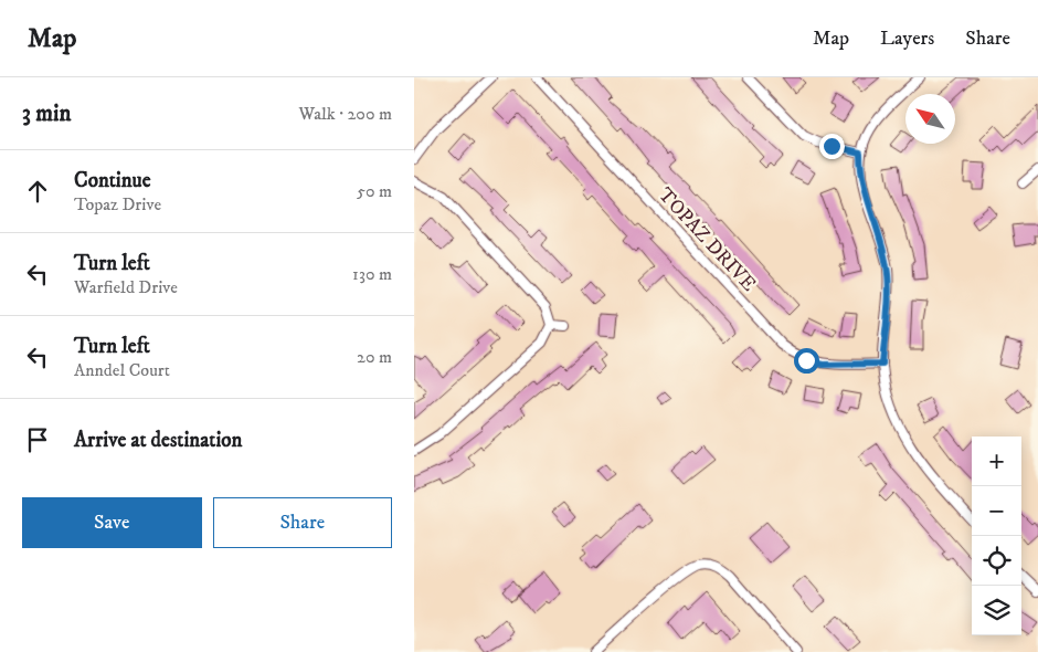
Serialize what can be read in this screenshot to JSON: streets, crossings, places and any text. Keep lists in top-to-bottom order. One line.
{"streets":{"street":["TOPAZ DRIVE"]},"north":"top left","page":{"header":"Map","nav":["Map","Layers","Share"],"heading":["3 min","Walk · 200 m"],"list":[["Continue","Topaz Drive","50 m"],["Turn left","Warfield Drive","130 m"],["Turn left","Anndel Court","20 m"],"Arrive at destination"],"map_buttons":["+","−"],"buttons":["Save","Share"]}}
